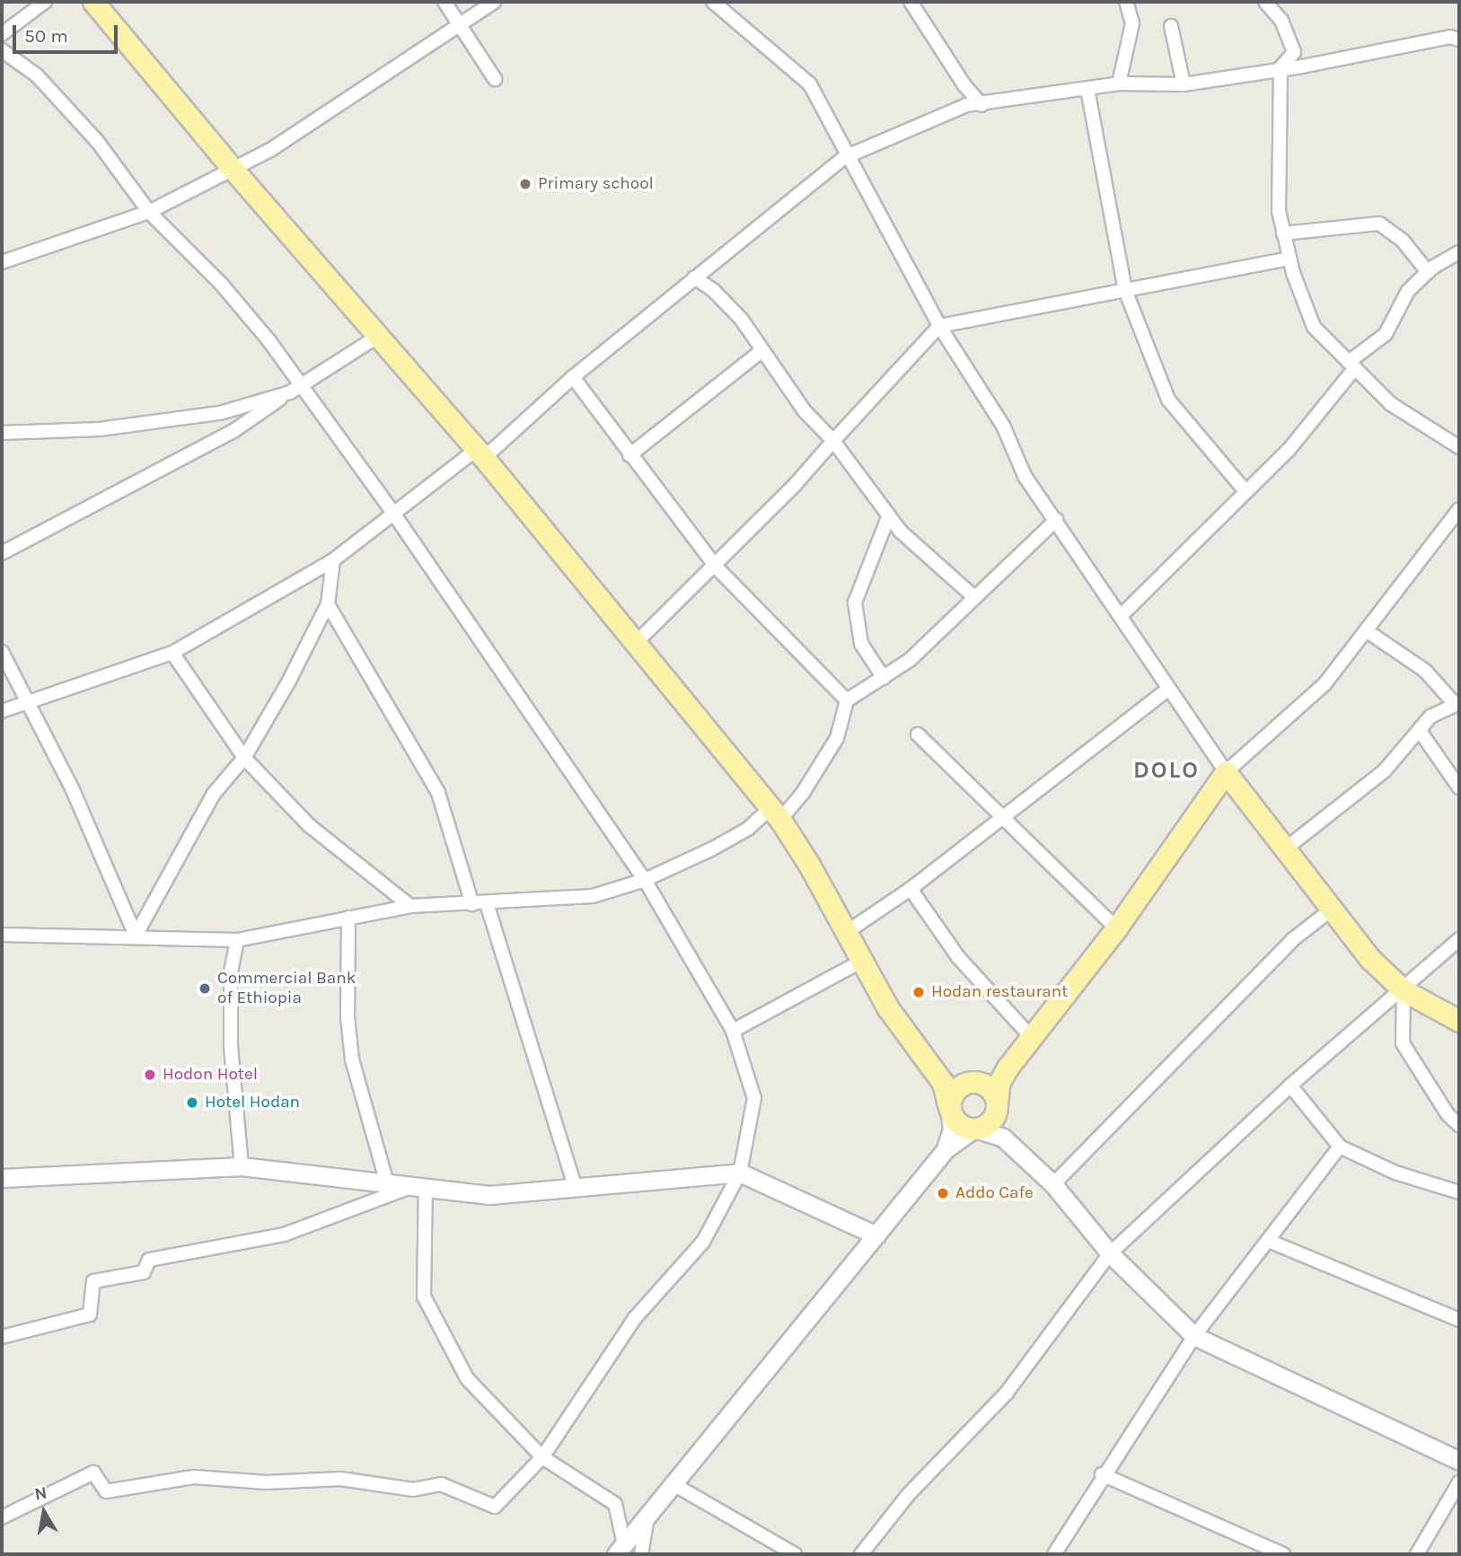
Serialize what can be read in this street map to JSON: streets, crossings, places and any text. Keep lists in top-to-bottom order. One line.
{"districts":["DOLO"],"places":["Primary school","Commercial Bank of Ethiopia","Hodan restaurant","Hodon Hotel","Hotel Hodan","Addo Cafe"],"scale_bar":"50 m","north":"top"}
